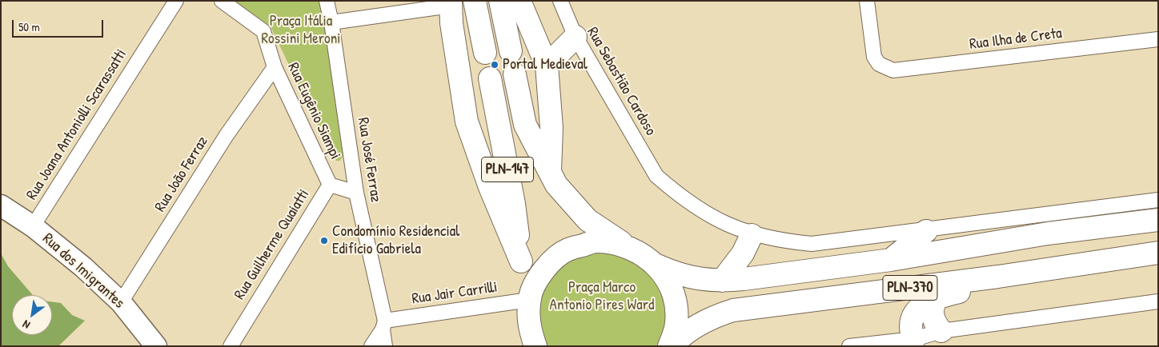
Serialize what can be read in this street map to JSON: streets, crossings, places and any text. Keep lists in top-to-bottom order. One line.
{"streets":{"main road":["PLN-147","PLN-370"],"street":["Rua Ilha de Creta","Rua Sebastião Cardoso","Rua Eugênio Siampi","Rua Joana Antoniolli Scarassatti","Rua José Ferraz","Rua João Ferraz","Rua Guilherme Quaiatti","Rua dos Imigrantes","Rua Jair Carrilli"]},"crossings":[["Rua Eugênio Siampi","Rua João Ferraz"],["Rua Eugênio Siampi","Rua Guilherme Quaiatti"],["Rua Joana Antoniolli Scarassatti","Rua dos Imigrantes"],["Rua José Ferraz","Rua Guilherme Quaiatti"],["Rua José Ferraz","Rua Jair Carrilli"],["PLN-147","PLN-370"],["PLN-147","Rua Jair Carrilli"],["Rua João Ferraz","Rua dos Imigrantes"],["PLN-370","Rua Jair Carrilli"]],"parks":["Praça Itália Rossini Meroni","Praça Marco Antonio Pires Ward"],"places":["Portal Medieval","Condomínio Residencial Edifício Gabriela"],"scale_bar":"50 m","north":"bottom left"}
